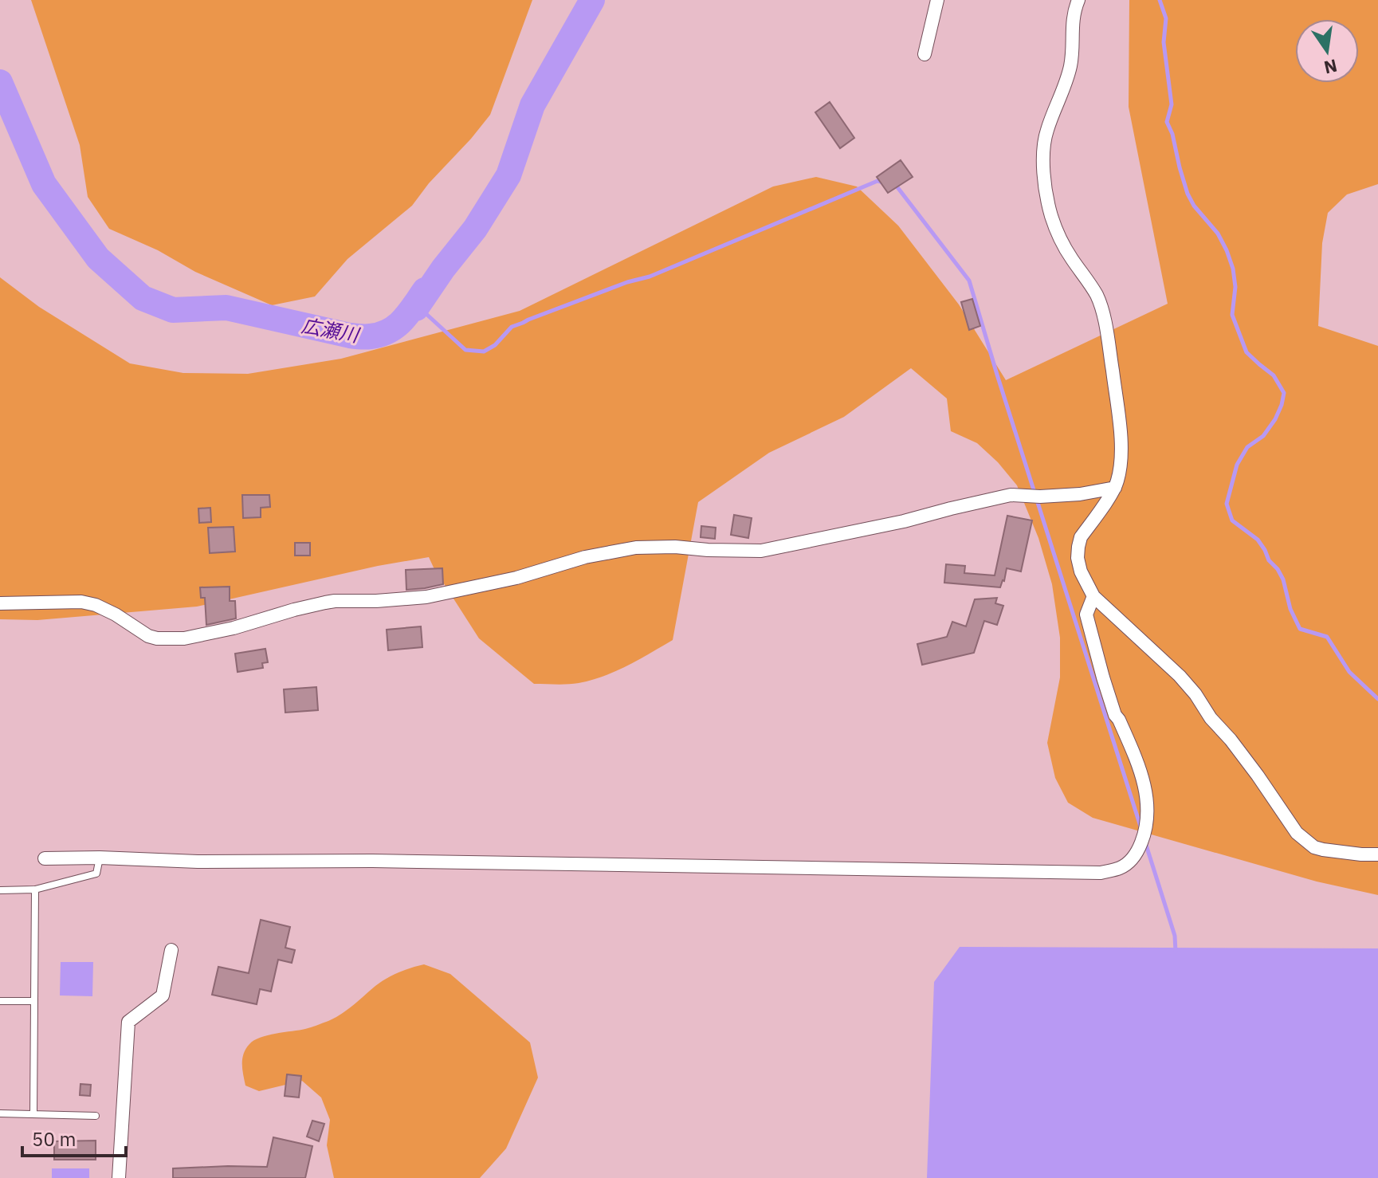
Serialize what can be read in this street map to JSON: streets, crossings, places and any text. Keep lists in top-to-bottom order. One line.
{"water":["広瀬川"],"scale_bar":"50 m","north":"bottom"}
